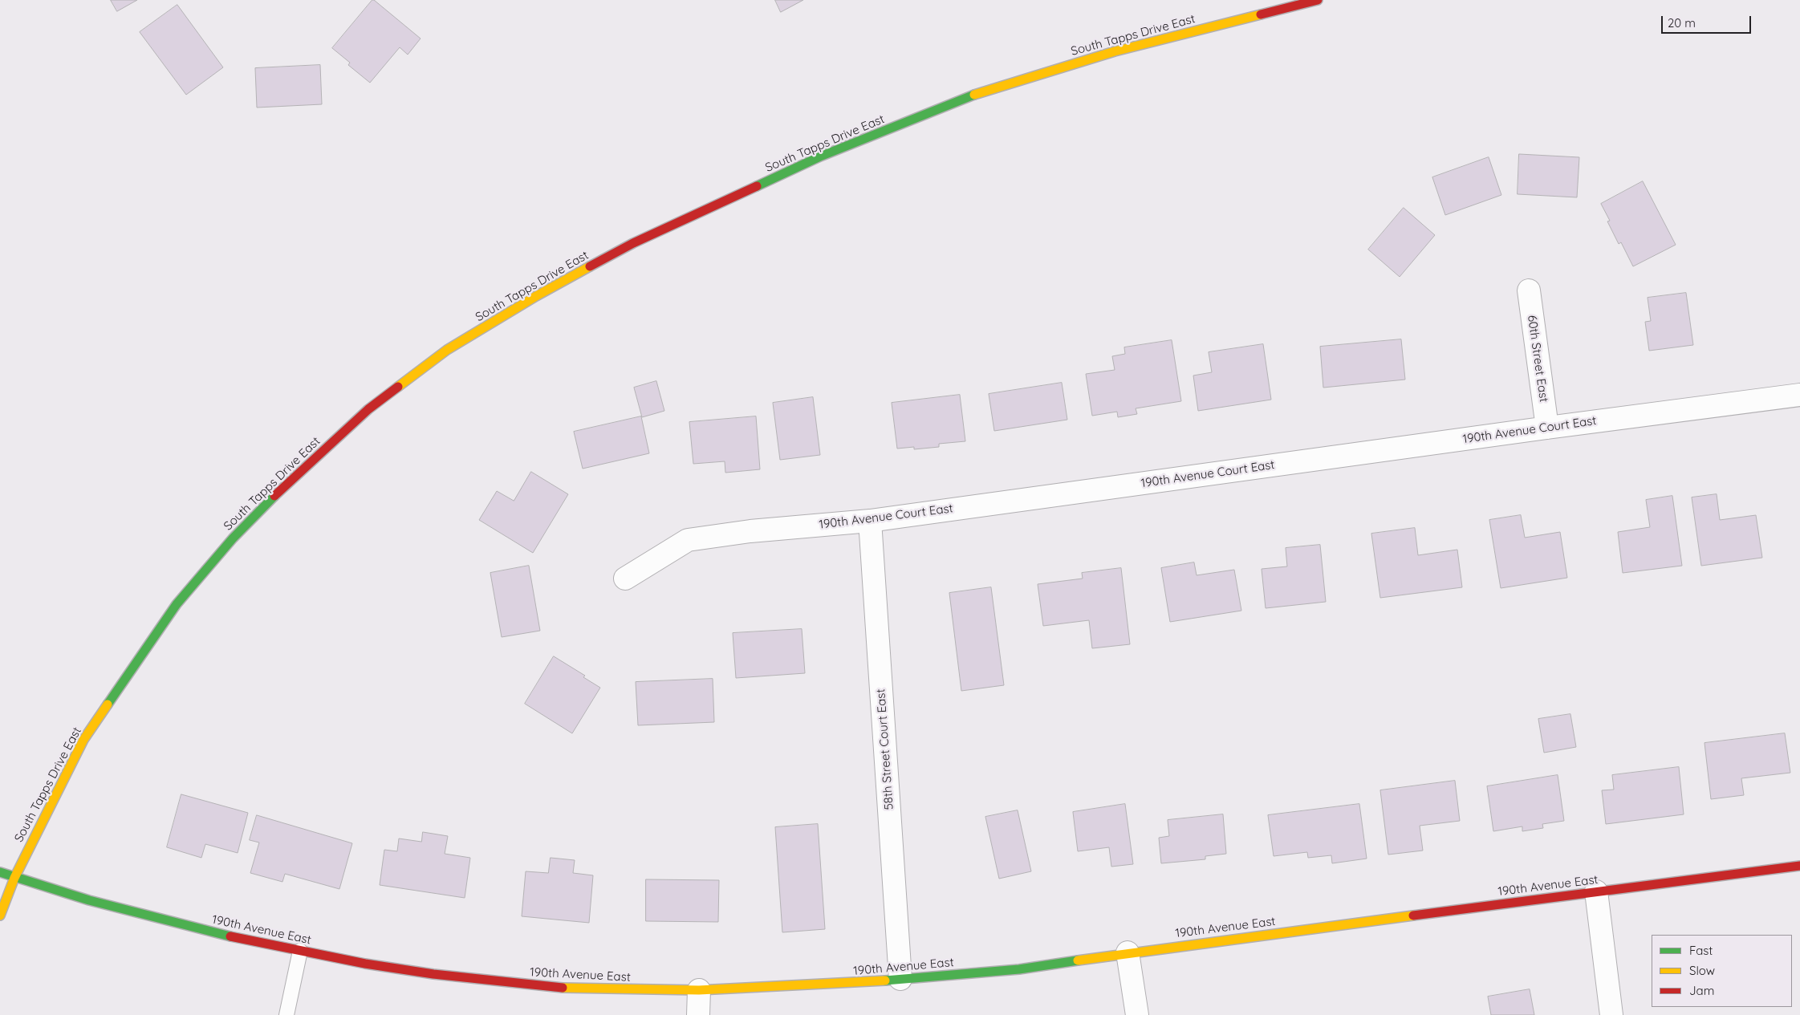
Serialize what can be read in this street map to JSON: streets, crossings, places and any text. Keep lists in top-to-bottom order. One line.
{"streets":{"street":["South Tapps Drive East","60th Street East","190th Avenue Court East","58th Street Court East","190th Avenue East"]},"crossings":[["South Tapps Drive East","190th Avenue East"],["60th Street East","190th Avenue Court East"],["190th Avenue Court East","58th Street Court East"],["58th Street Court East","190th Avenue East"]],"legend":["Fast","Slow","Jam"],"scale_bar":"20 m"}
